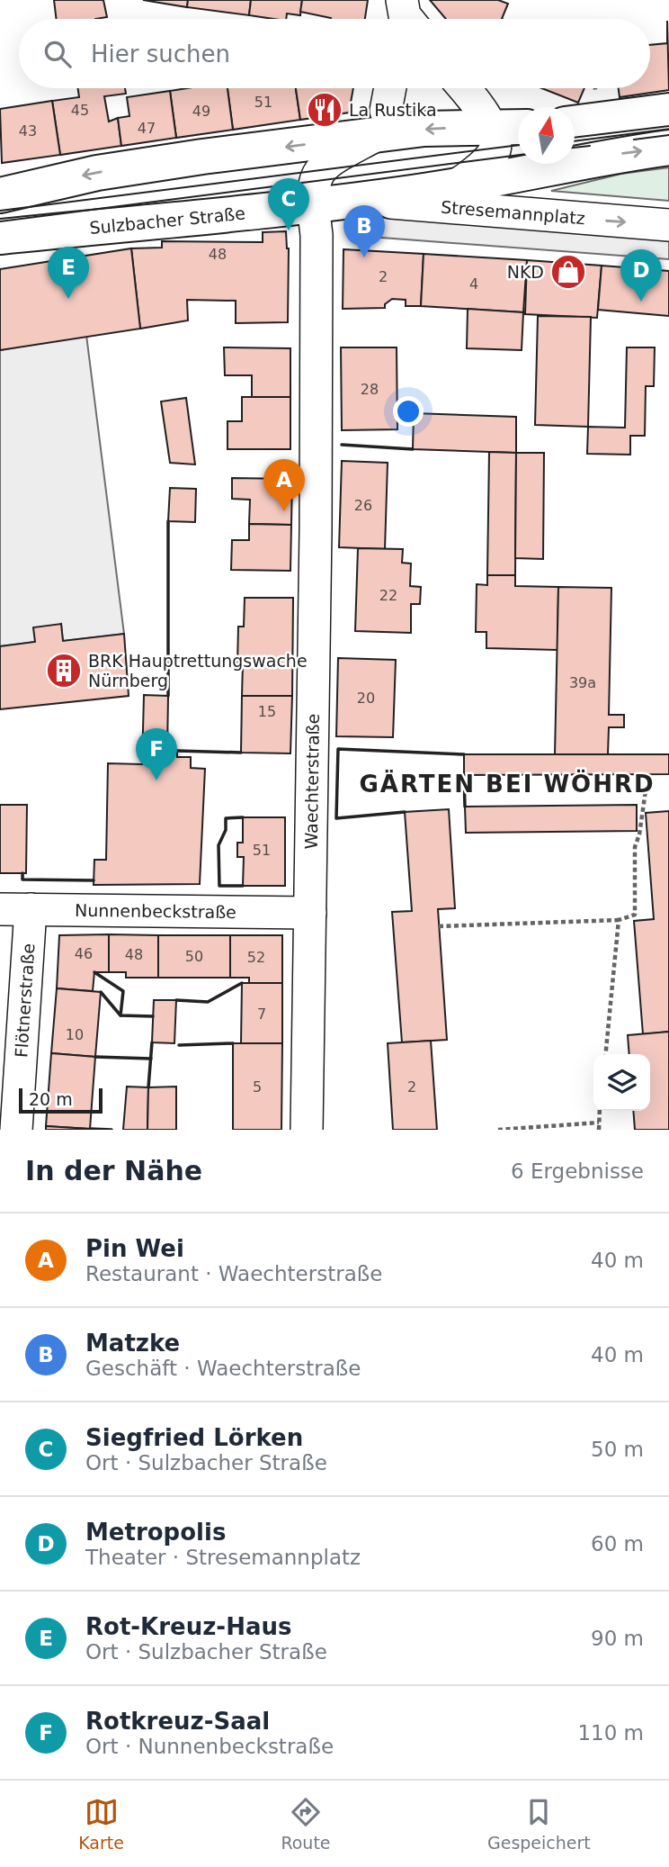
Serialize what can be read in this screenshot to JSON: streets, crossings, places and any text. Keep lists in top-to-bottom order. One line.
{"streets":{"main road":["Sulzbacher Straße"],"street":["Stresemannplatz","Waechterstraße","Nunnenbeckstraße","Flötnerstraße"]},"crossings":[["Stresemannplatz","Sulzbacher Straße"],["Sulzbacher Straße","Waechterstraße"],["Waechterstraße","Nunnenbeckstraße"],["Nunnenbeckstraße","Flötnerstraße"]],"one_way":["Stresemannplatz"],"districts":["GÄRTEN BEI WÖHRD"],"places":{"restaurant":["La Rustika"],"shop":["NKD"],"building":["BRK Hauptrettungswache Nürnberg"]},"house_numbers":["51","45","49","47","43","48","2","4","28","26","22","39a","20","15","51","46","48","50","52","7","10","5","2"],"scale_bar":"20 m","north":"top","page":{"search":"Hier suchen","pins":["C","B","E","D","A","F"],"scale":"20 m","heading":["In der Nähe","6 Ergebnisse"],"list":[{"mark":"A","name":"Pin Wei","note":"Restaurant · Waechterstraße","value":"40 m"},{"mark":"B","name":"Matzke","note":"Geschäft · Waechterstraße","value":"40 m"},{"mark":"C","name":"Siegfried Lörken","note":"Ort · Sulzbacher Straße","value":"50 m"},{"mark":"D","name":"Metropolis","note":"Theater · Stresemannplatz","value":"60 m"},{"mark":"E","name":"Rot-Kreuz-Haus","note":"Ort · Sulzbacher Straße","value":"90 m"},{"mark":"F","name":"Rotkreuz-Saal","note":"Ort · Nunnenbeckstraße","value":"110 m"}],"nav":["Karte","Route","Gespeichert"]}}
